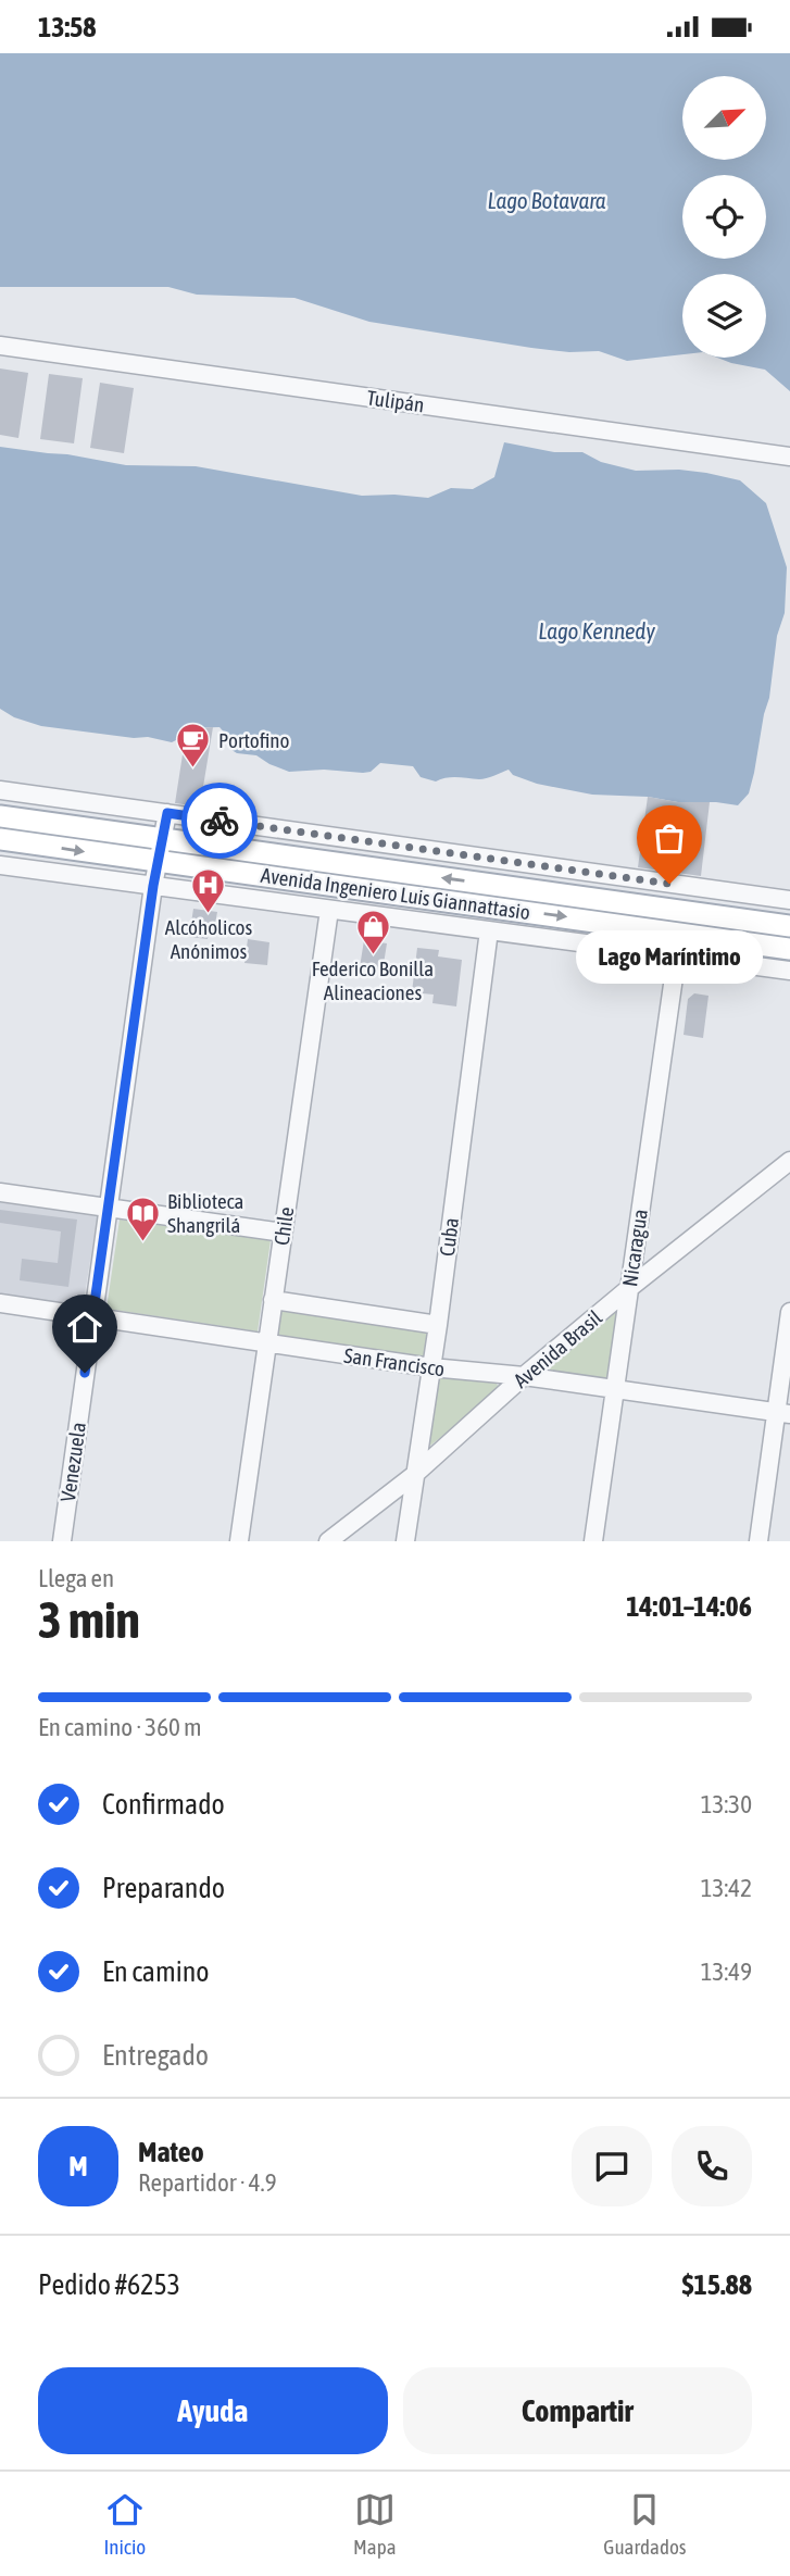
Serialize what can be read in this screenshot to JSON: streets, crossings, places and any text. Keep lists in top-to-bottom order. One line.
{"streets":{"main road":["Avenida Ingeniero Luis Giannattasio"],"street":["Tulipán","Chile","Cuba","Nicaragua","Avenida Brasil","San Francisco","Venezuela"]},"crossings":[["Avenida Ingeniero Luis Giannattasio","Chile"],["Avenida Ingeniero Luis Giannattasio","Cuba"],["Avenida Ingeniero Luis Giannattasio","Nicaragua"],["Avenida Ingeniero Luis Giannattasio","Venezuela"],["Chile","San Francisco"],["Cuba","Avenida Brasil"],["Cuba","San Francisco"],["Nicaragua","Avenida Brasil"],["Nicaragua","San Francisco"],["Avenida Brasil","San Francisco"],["San Francisco","Venezuela"]],"water":["Lago Botavara","Lago Kennedy"],"places":{"cafe":["Portofino"],"other":["Lago Maríntimo"],"hospital":["Alcóholicos Anónimos"],"shop":["Federico Bonilla Alineaciones"],"library":["Biblioteca Shangrilá"]},"north":"top right","page":{"status":"13:58","bubble":"Lago Maríntimo","heading":["3 min","Llega en","14:01–14:06"],"panel":["Mateo","Repartidor · 4.9","Pedido #6253","$15.88"],"bar":"En camino · 360 m","list":[["Confirmado","13:30"],["Preparando","13:42"],["En camino","13:49"],"Entregado"],"round":"M","buttons":["Ayuda","Compartir"],"tabs":["Inicio","Mapa","Guardados"]}}
